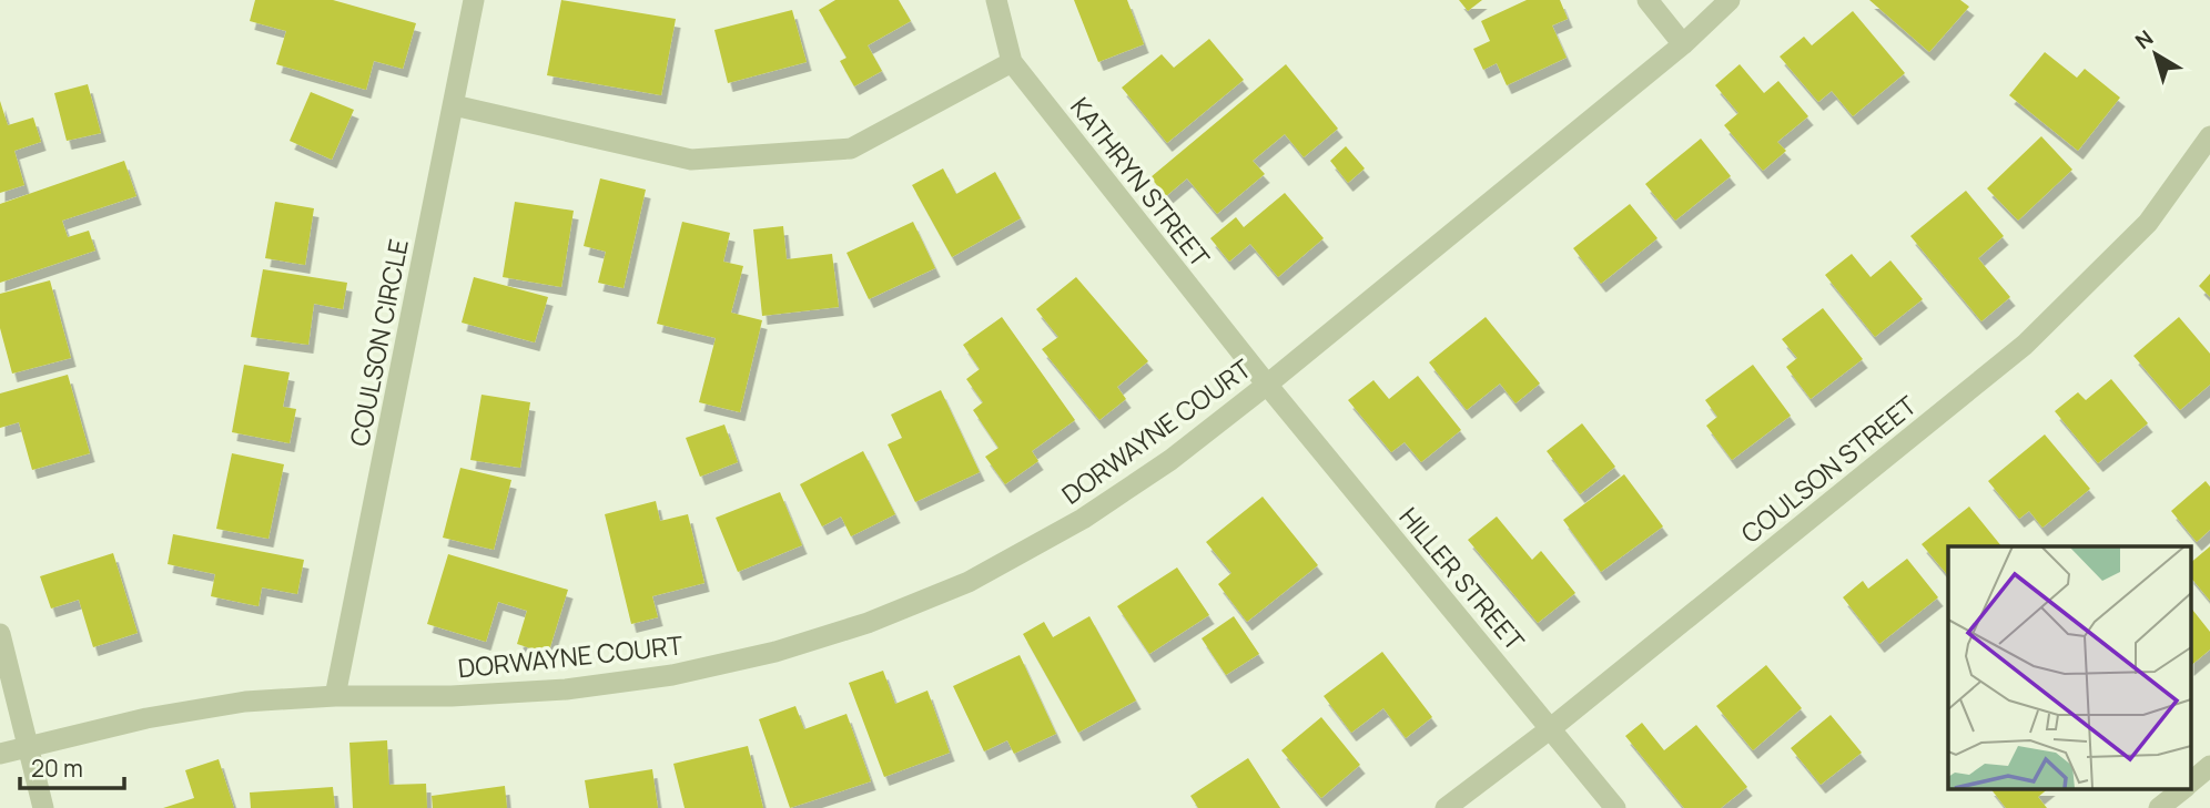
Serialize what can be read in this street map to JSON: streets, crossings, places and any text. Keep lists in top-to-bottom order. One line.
{"streets":{"street":["KATHRYN STREET","COULSON CIRCLE","DORWAYNE COURT","COULSON STREET","HILLER STREET"]},"crossings":[["KATHRYN STREET","DORWAYNE COURT"],["KATHRYN STREET","HILLER STREET"],["COULSON CIRCLE","DORWAYNE COURT"],["DORWAYNE COURT","HILLER STREET"],["COULSON STREET","HILLER STREET"]],"scale_bar":"20 m","north":"top left"}
